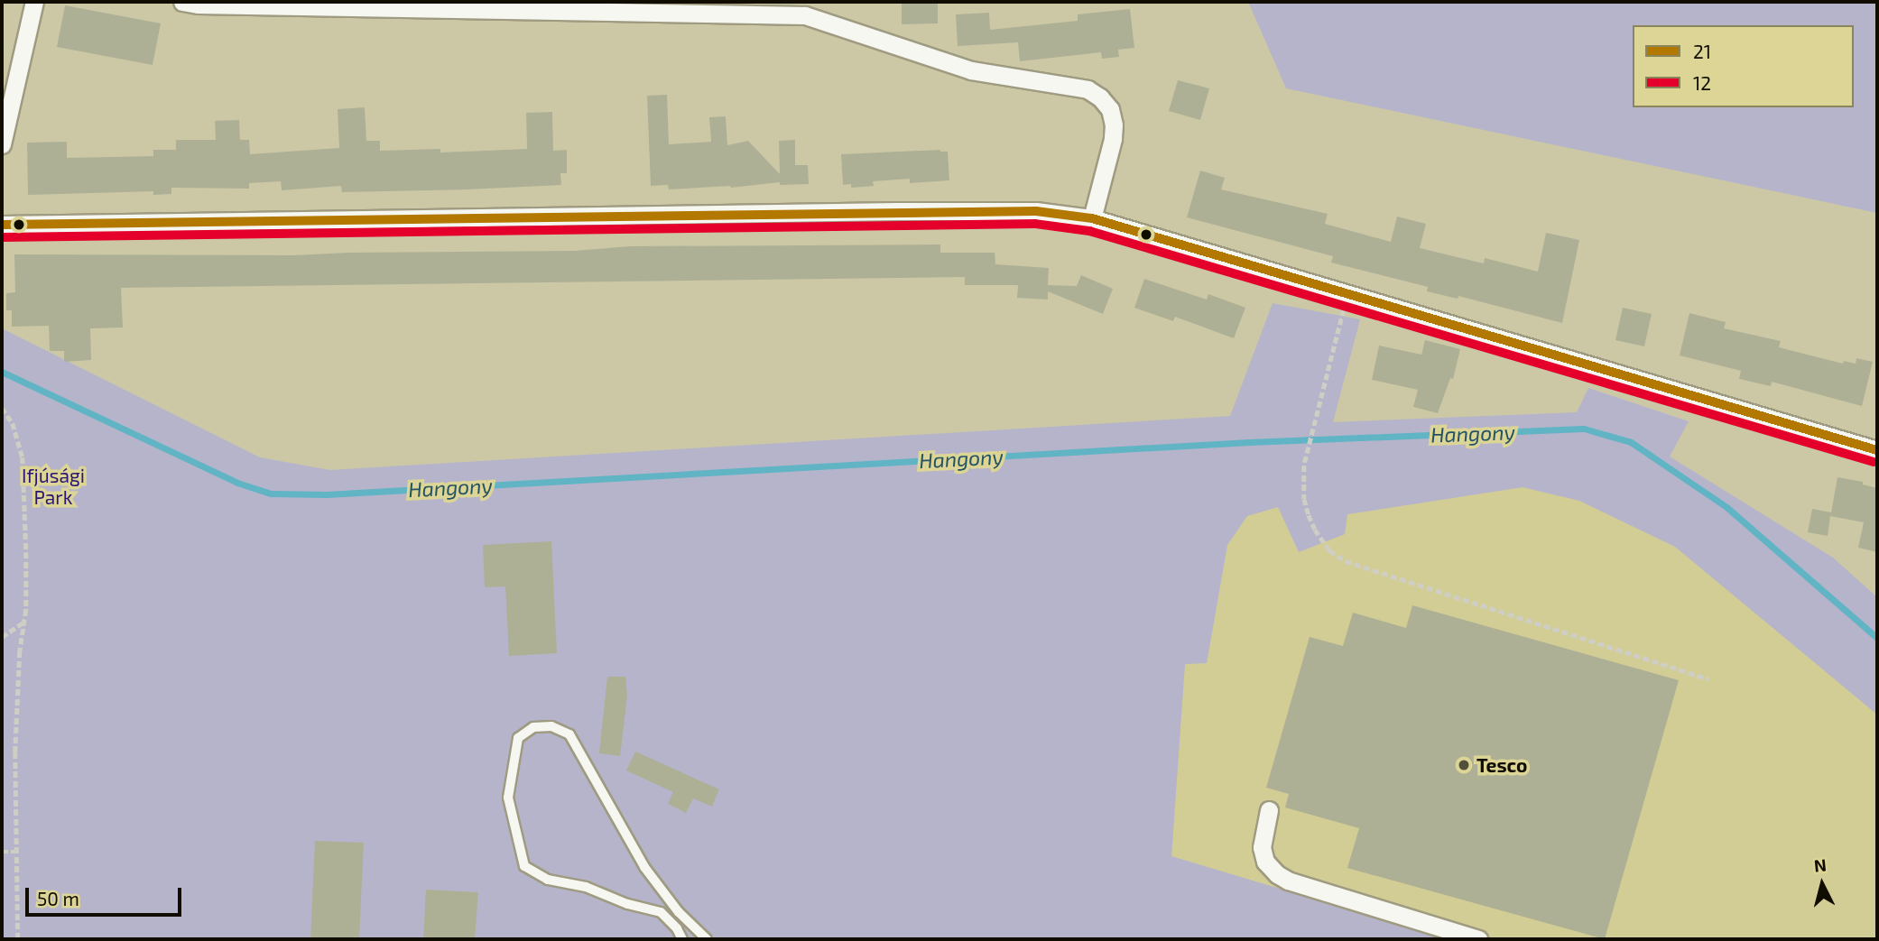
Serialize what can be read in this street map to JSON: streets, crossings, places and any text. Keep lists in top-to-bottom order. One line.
{"water":["Hangony"],"parks":["Ifjúsági Park"],"places":["Tesco"],"lines":["transit line 21","transit line 12"],"legend":["21","12"],"scale_bar":"50 m","north":"top"}
